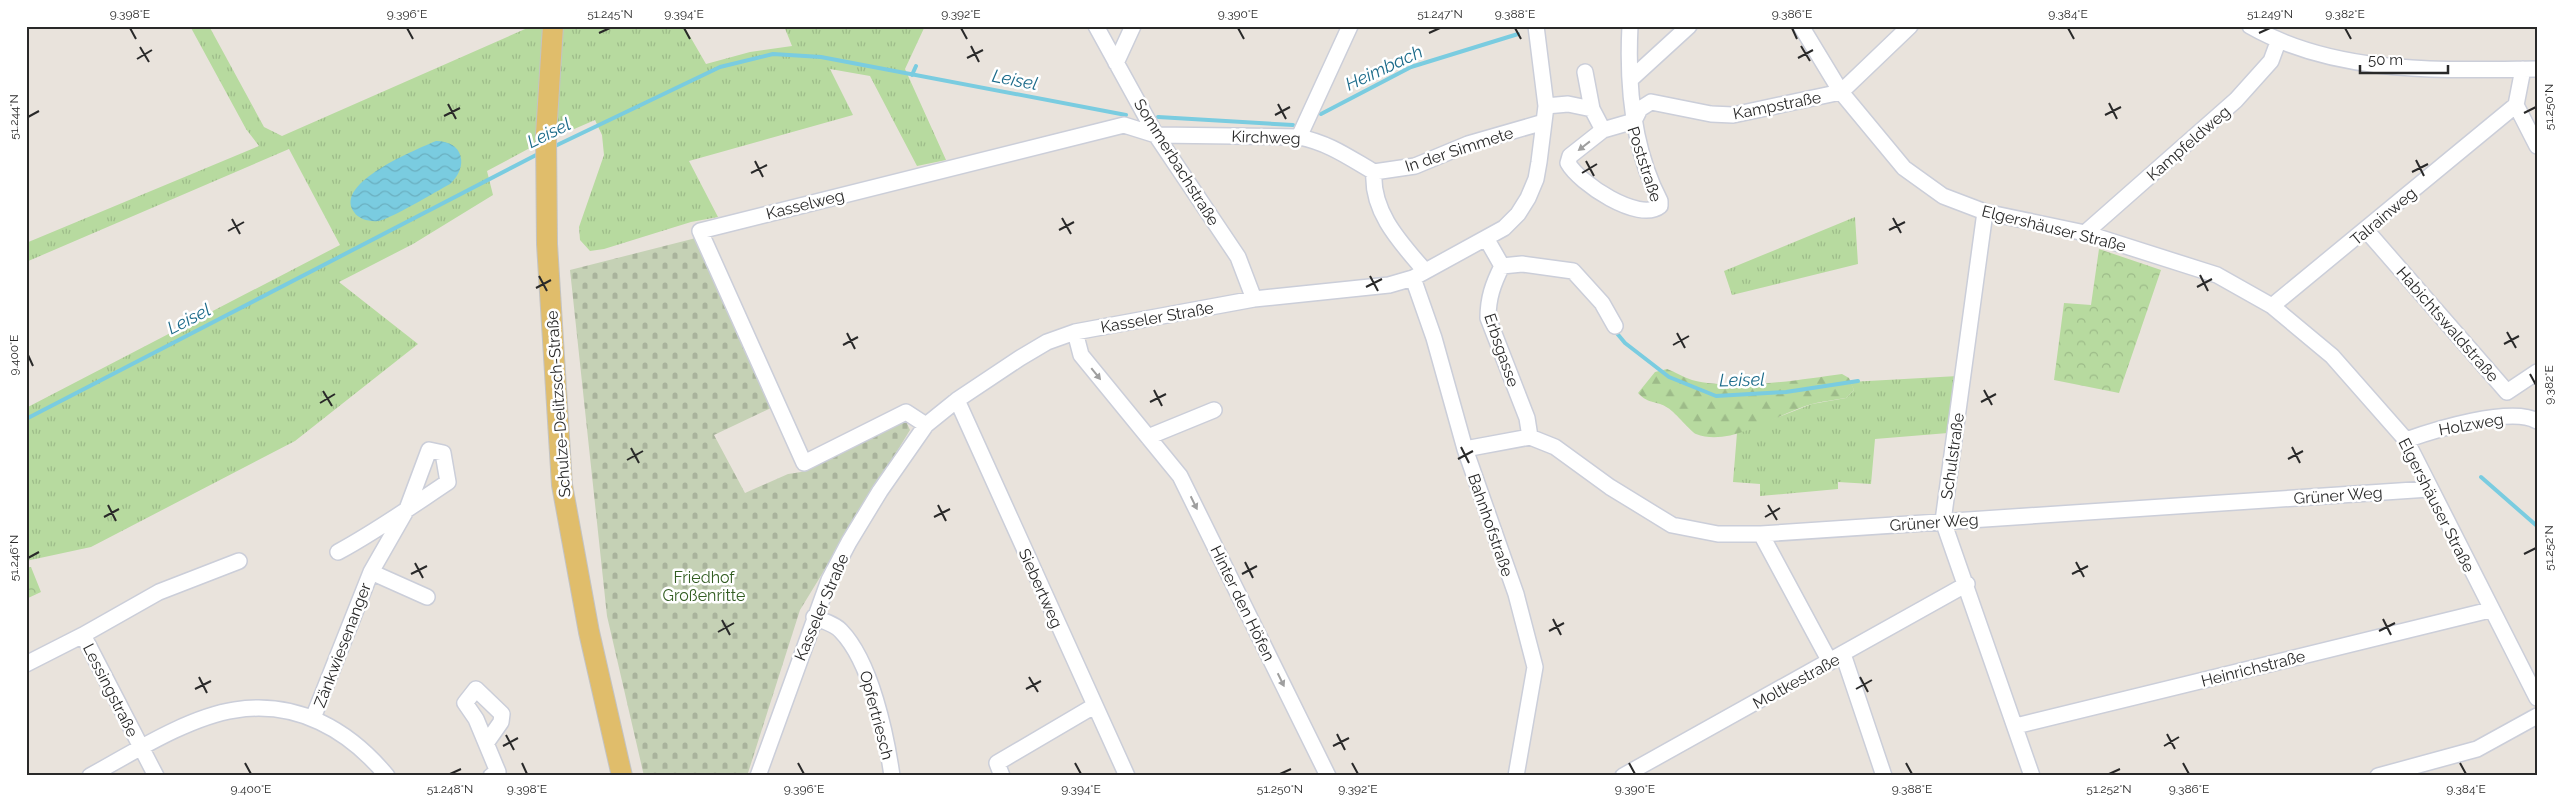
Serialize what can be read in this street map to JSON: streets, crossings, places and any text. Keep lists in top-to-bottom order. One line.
{"streets":{"main road":["Schulze-Delitzsch-Straße"],"street":["Kampstraße","Kirchweg","Kampfeldweg","In der Simmete","Sommerbachstraße","Poststraße","Kasselweg","Talrainweg","Elgershäuser Straße","Kasseler Straße","Habichtswaldstraße","Erbsgasse","Holzweg","Schulstraße","Grüner Weg","Bahnhofstraße","Siebertweg","Hinter den Höfen","Zänkwiesenanger","Heinrichstraße","Moltkestraße","Lessingstraße","Opfertriesch"]},"crossings":[["Kampstraße","Poststraße"],["Kampstraße","Elgershäuser Straße"],["Kirchweg","In der Simmete"],["Kirchweg","Sommerbachstraße"],["Kirchweg","Kasselweg"],["Kampfeldweg","Elgershäuser Straße"],["In der Simmete","Kasseler Straße"],["Sommerbachstraße","Kasselweg"],["Sommerbachstraße","Kasseler Straße"],["Kasselweg","Kasseler Straße"],["Talrainweg","Elgershäuser Straße"],["Talrainweg","Habichtswaldstraße"],["Elgershäuser Straße","Holzweg"],["Elgershäuser Straße","Schulstraße"],["Elgershäuser Straße","Grüner Weg"],["Elgershäuser Straße","Heinrichstraße"],["Kasseler Straße","Bahnhofstraße"],["Kasseler Straße","Siebertweg"],["Kasseler Straße","Hinter den Höfen"],["Kasseler Straße","Opfertriesch"],["Erbsgasse","Grüner Weg"],["Schulstraße","Grüner Weg"],["Schulstraße","Heinrichstraße"],["Schulstraße","Moltkestraße"]],"one_way":["Hinter den Höfen"],"water":["Heimbach","Leisel"],"parks":["Friedhof Großenritte"],"scale_bar":"50 m","coordinates":["9.398°E","9.396°E","51.245°N","9.394°E","9.392°E","9.390°E","51.247°N","9.388°E","9.386°E","9.384°E","51.249°N","9.382°E","51.250°N","51.244°N","9.400°E","51.252°N","51.246°N","51.248°N"]}
